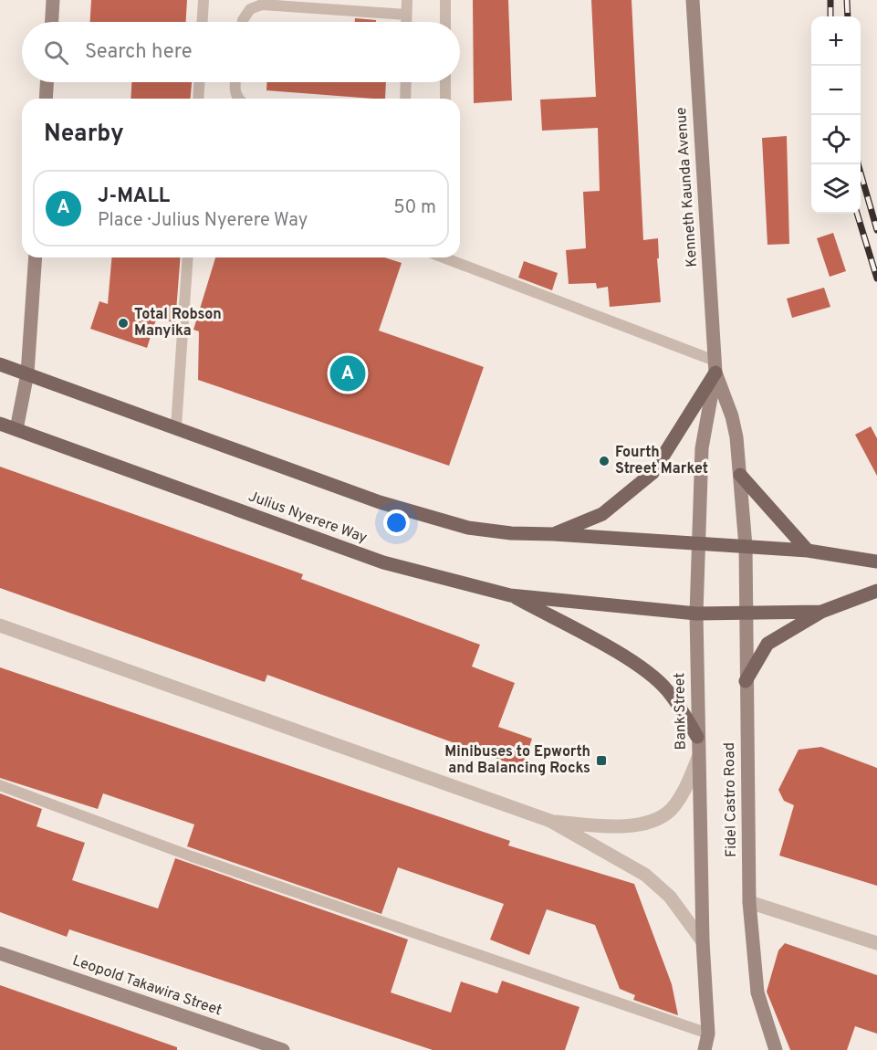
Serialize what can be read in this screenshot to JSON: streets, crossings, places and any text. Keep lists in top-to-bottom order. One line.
{"streets":{"main road":["Kenneth Kaunda Avenue","Julius Nyerere Way","Bank Street","Fidel Castro Road","Leopold Takawira Street"]},"crossings":[["Kenneth Kaunda Avenue","Bank Street"],["Kenneth Kaunda Avenue","Fidel Castro Road"],["Julius Nyerere Way","Bank Street"],["Julius Nyerere Way","Fidel Castro Road"],["Bank Street","Fidel Castro Road"]],"places":{"other":["Total Robson Manyika","Fourth Street Market"],"transit":["Minibuses to Epworth and Balancing Rocks"]},"page":{"map_buttons":["+","−"],"search":"Search here","heading":"Nearby","list":[{"mark":"A","name":"J-MALL","note":"Place · Julius Nyerere Way","value":"50 m"}],"pins":"A"}}
